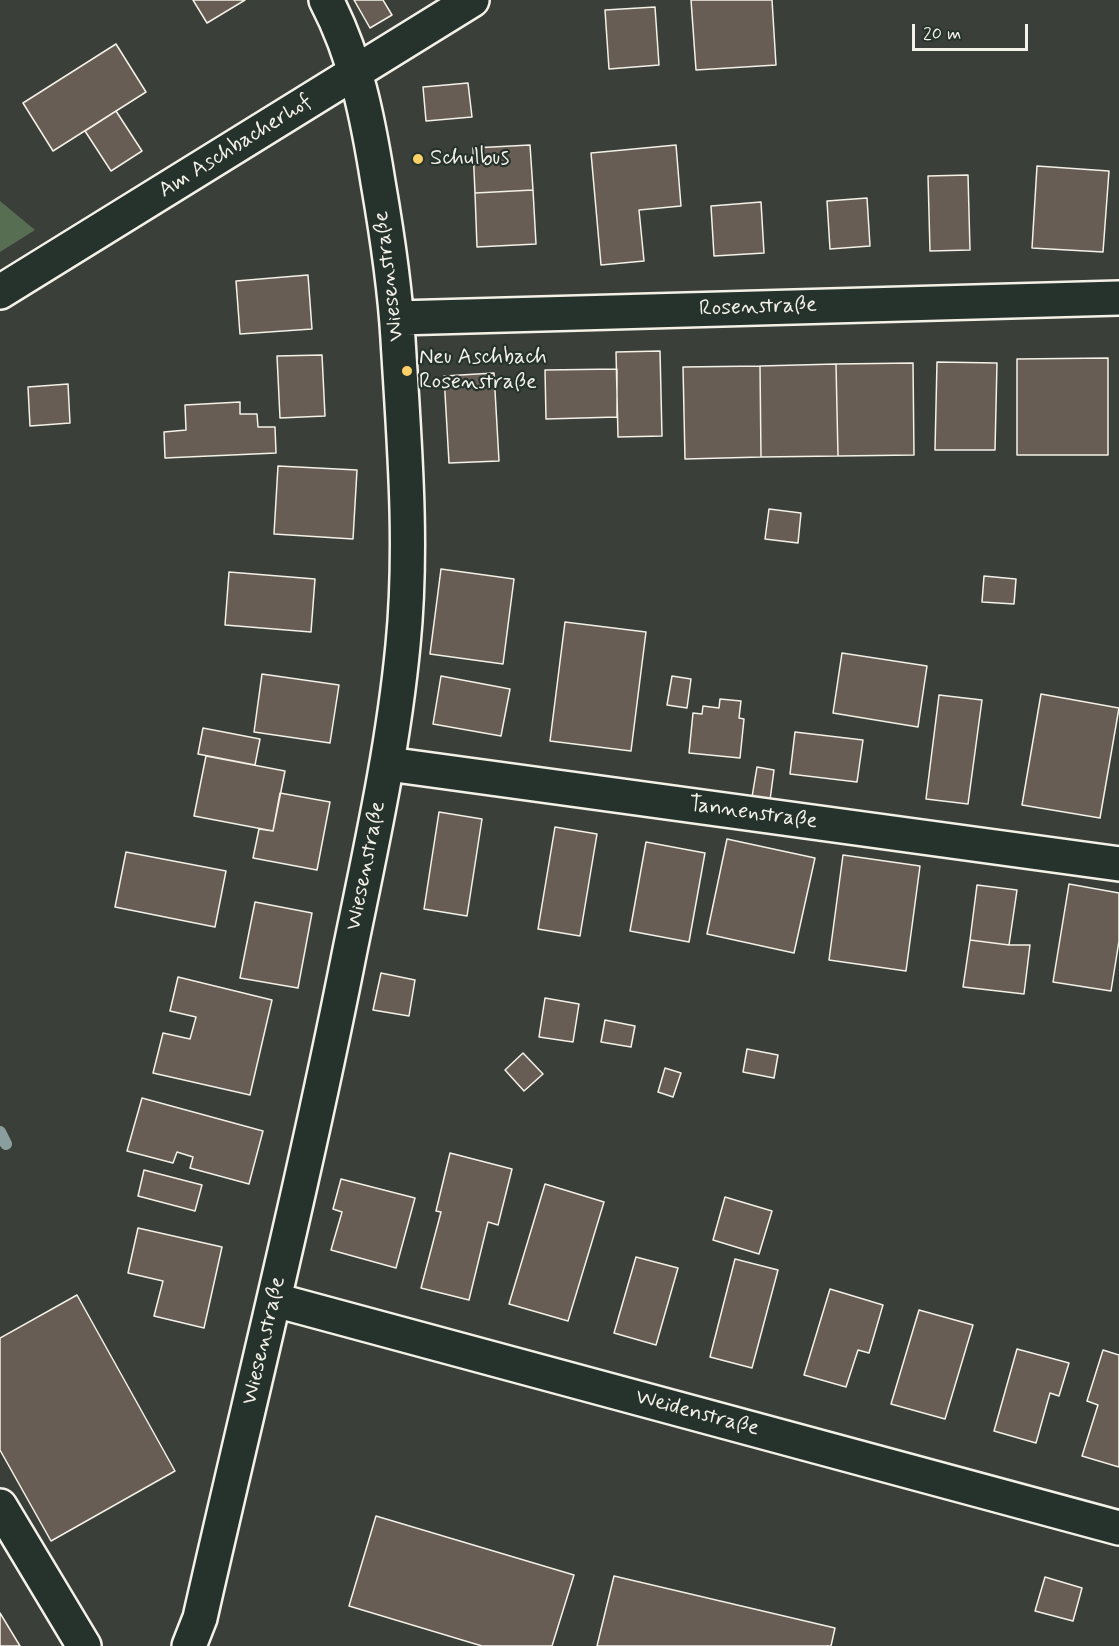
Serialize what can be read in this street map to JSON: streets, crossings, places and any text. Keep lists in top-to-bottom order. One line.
{"streets":{"street":["Am Aschbacherhof","Wiesenstraße","Rosenstraße","Tannenstraße","Weidenstraße"]},"crossings":[["Am Aschbacherhof","Wiesenstraße"],["Wiesenstraße","Rosenstraße"],["Wiesenstraße","Tannenstraße"],["Wiesenstraße","Weidenstraße"]],"places":["Schulbus","Neu Aschbach Rosenstraße"],"scale_bar":"20 m"}
